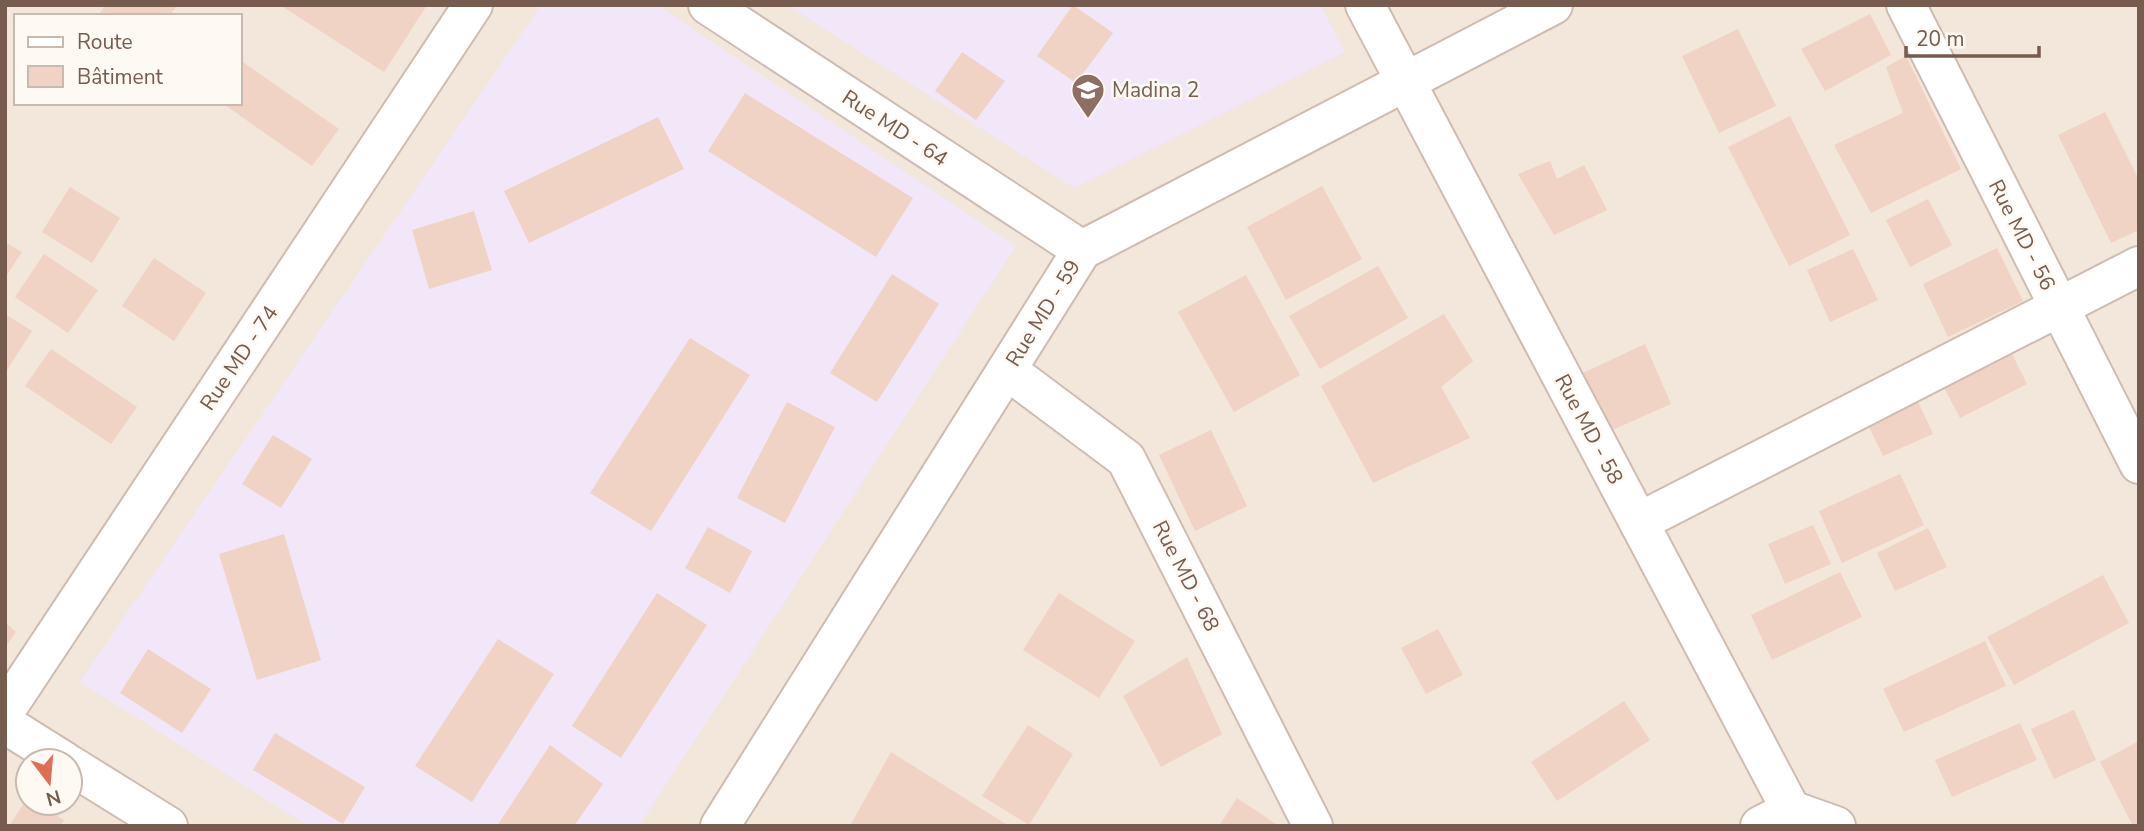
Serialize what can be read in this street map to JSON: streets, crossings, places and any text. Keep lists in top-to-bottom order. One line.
{"streets":{"street":["Rue MD - 64","Rue MD - 56","Rue MD - 59","Rue MD - 74","Rue MD - 58","Rue MD - 68"]},"crossings":[["Rue MD - 64","Rue MD - 59"],["Rue MD - 59","Rue MD - 58"],["Rue MD - 59","Rue MD - 68"]],"places":{"school or university":["Madina 2"]},"legend":["Route","Bâtiment"],"scale_bar":"20 m","north":"bottom"}
